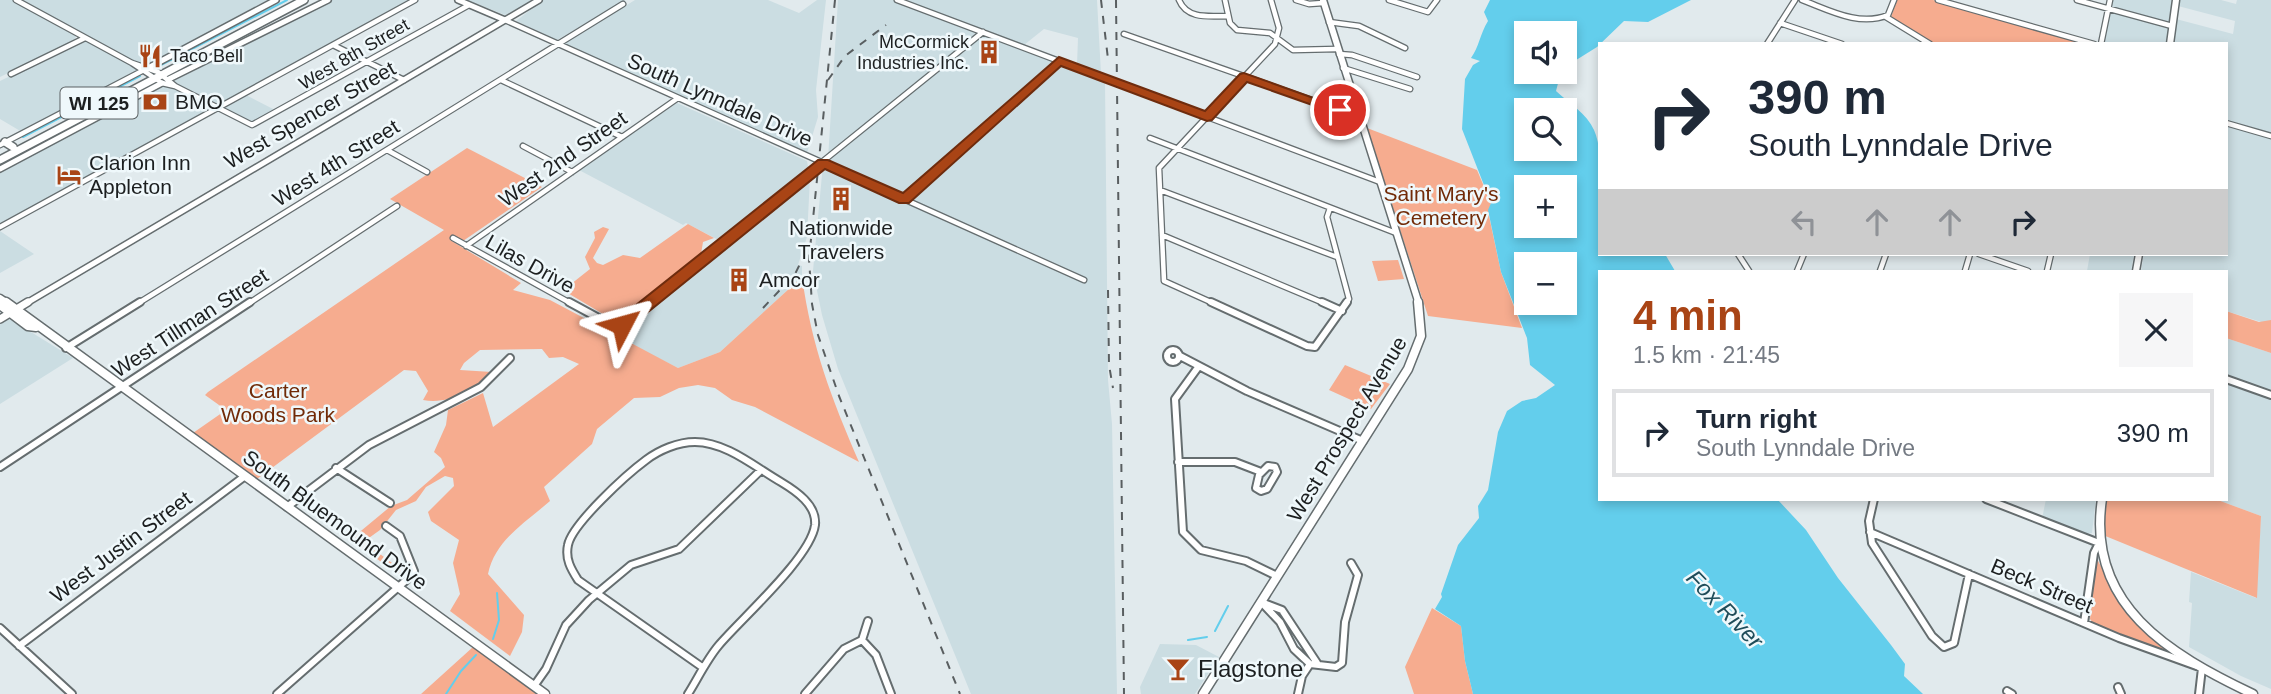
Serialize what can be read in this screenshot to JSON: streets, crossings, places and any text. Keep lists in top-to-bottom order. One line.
{"streets":{"main road":["WI 125","West Prospect Avenue","South Bluemound Drive"],"street":["West 8th Street","South Lynndale Drive","West Spencer Street","West 2nd Street","West 4th Street","Lilas Drive","West Tillman Street","West Justin Street","Beck Street"]},"crossings":[["West 8th Street","South Lynndale Drive"],["South Lynndale Drive","West Spencer Street"],["South Lynndale Drive","West 2nd Street"],["South Lynndale Drive","West 4th Street"],["South Lynndale Drive","Lilas Drive"],["West Spencer Street","South Bluemound Drive"],["West 2nd Street","Lilas Drive"],["West 4th Street","South Bluemound Drive"],["West Tillman Street","South Bluemound Drive"],["South Bluemound Drive","West Justin Street"]],"water":["Fox River"],"parks":["Saint Mary's Cemetery","Carter Woods Park"],"places":{"building":["McCormick Industries Inc.","Nationwide Travelers","Amcor"],"restaurant":["Taco Bell"],"bank":["BMO"],"hotel":["Clarion Inn Appleton"],"bar":["Flagstone"]},"page":{"map_buttons":["+","−"],"turn":["390 m","South Lynndale Drive"],"heading":["4 min","1.5 km · 21:45"],"list":[{"name":"Turn right","note":"South Lynndale Drive","value":"390 m"}]}}
